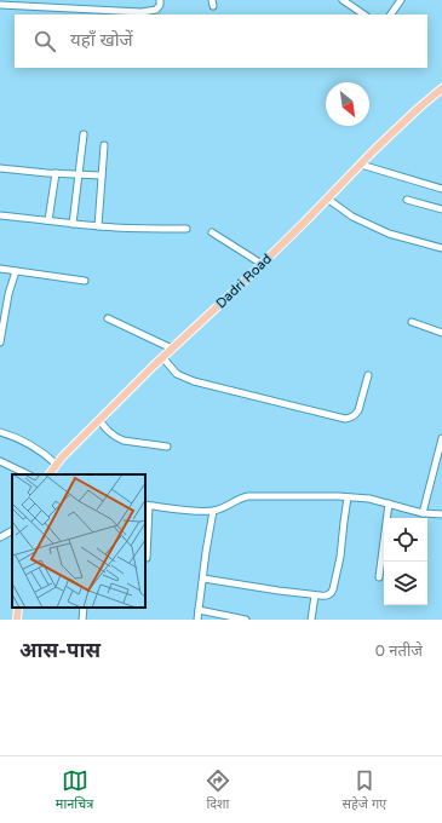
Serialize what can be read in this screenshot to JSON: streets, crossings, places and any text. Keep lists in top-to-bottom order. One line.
{"streets":{"main road":["Dadri Road"]},"north":"bottom right","page":{"search":"यहाँ खोजें","heading":["आस-पास","0 नतीजे"],"nav":["मानचित्र","दिशा","सहेजे गए"]}}
